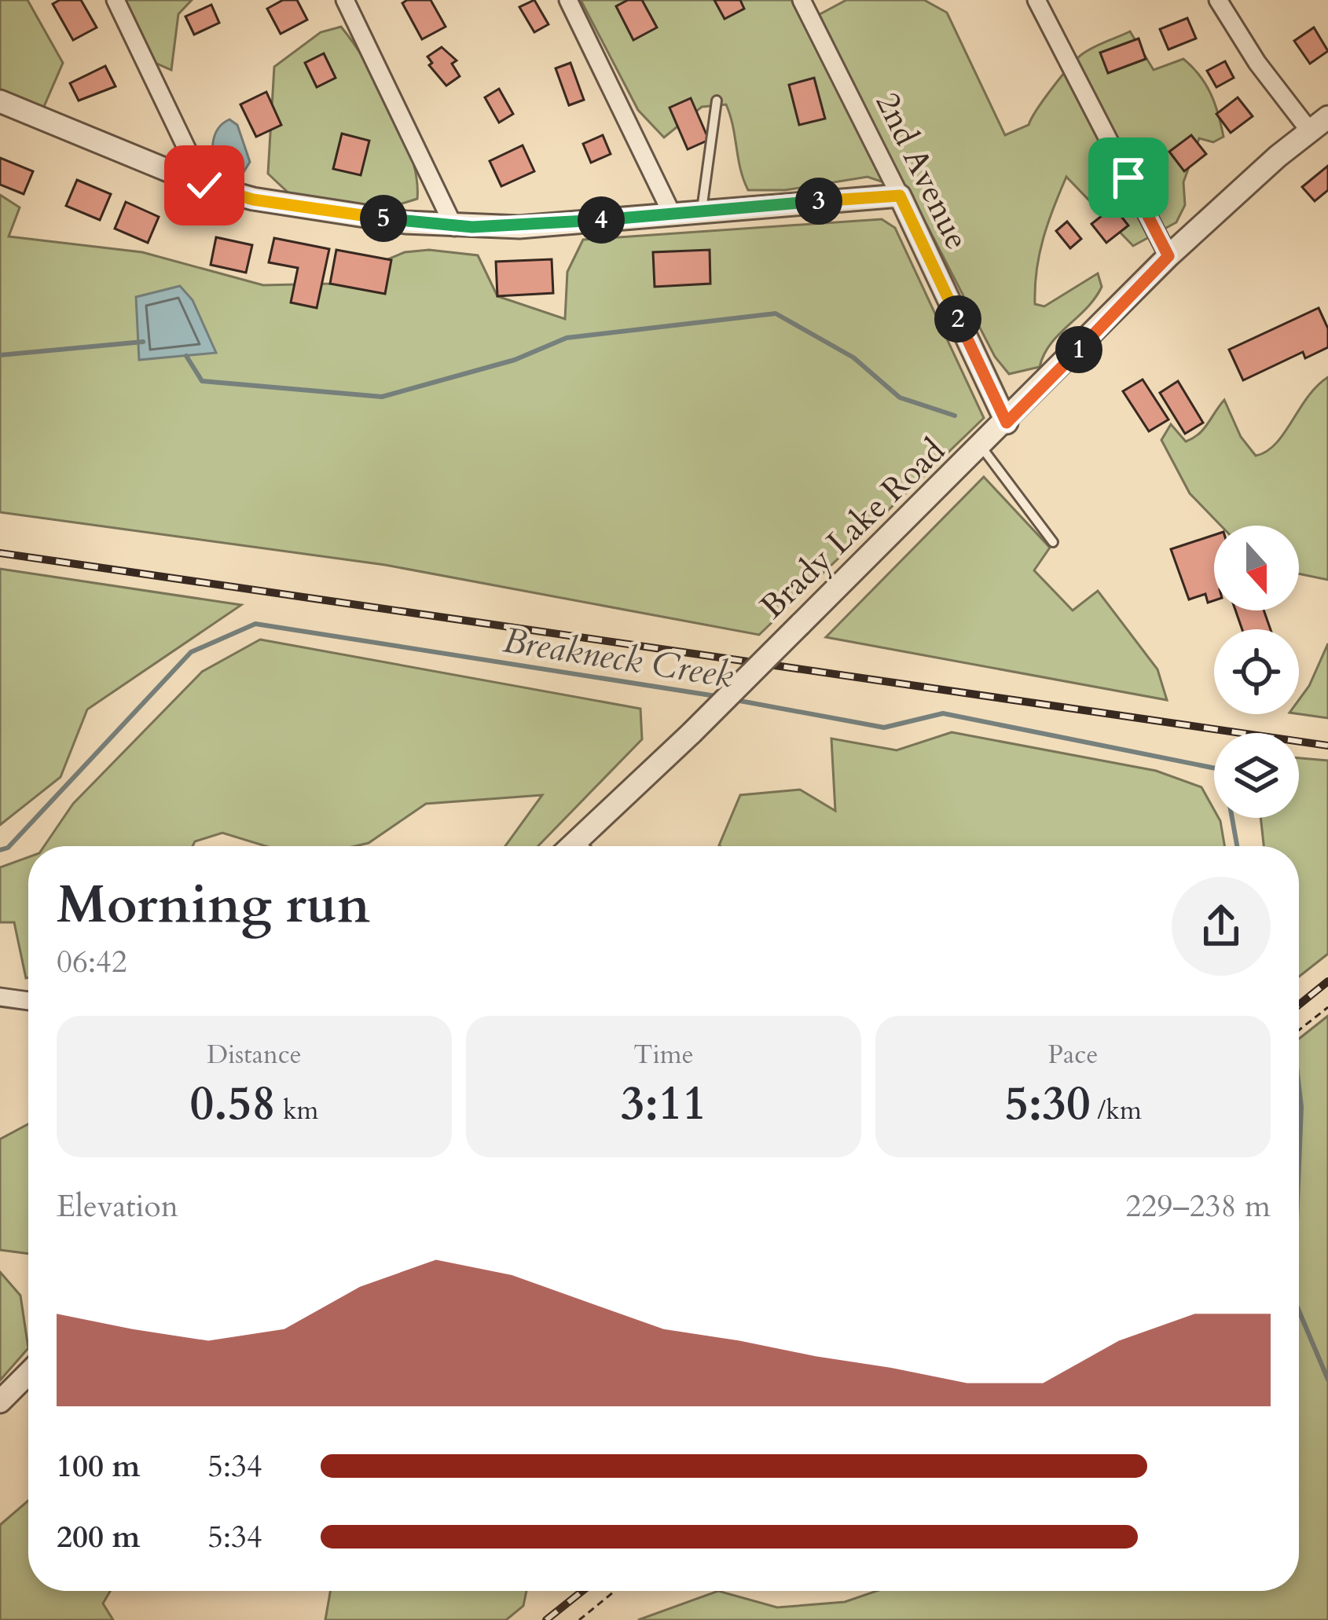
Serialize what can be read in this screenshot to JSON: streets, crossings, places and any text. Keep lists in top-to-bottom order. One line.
{"streets":{"street":["2nd Avenue","Brady Lake Road"]},"crossings":[["2nd Avenue","Brady Lake Road"]],"water":["Breakneck Creek"],"north":"bottom","page":{"pins":["3","5","4","2","1"],"heading":["Morning run","06:42"],"stats":[["Distance","0.58 km"],["Time","3:11"],["Pace","5:30 /km"]],"chart":["Elevation","229–238 m"],"list":[{"name":"100 m","note":"5:34"},{"name":"200 m","note":"5:34"}]}}
